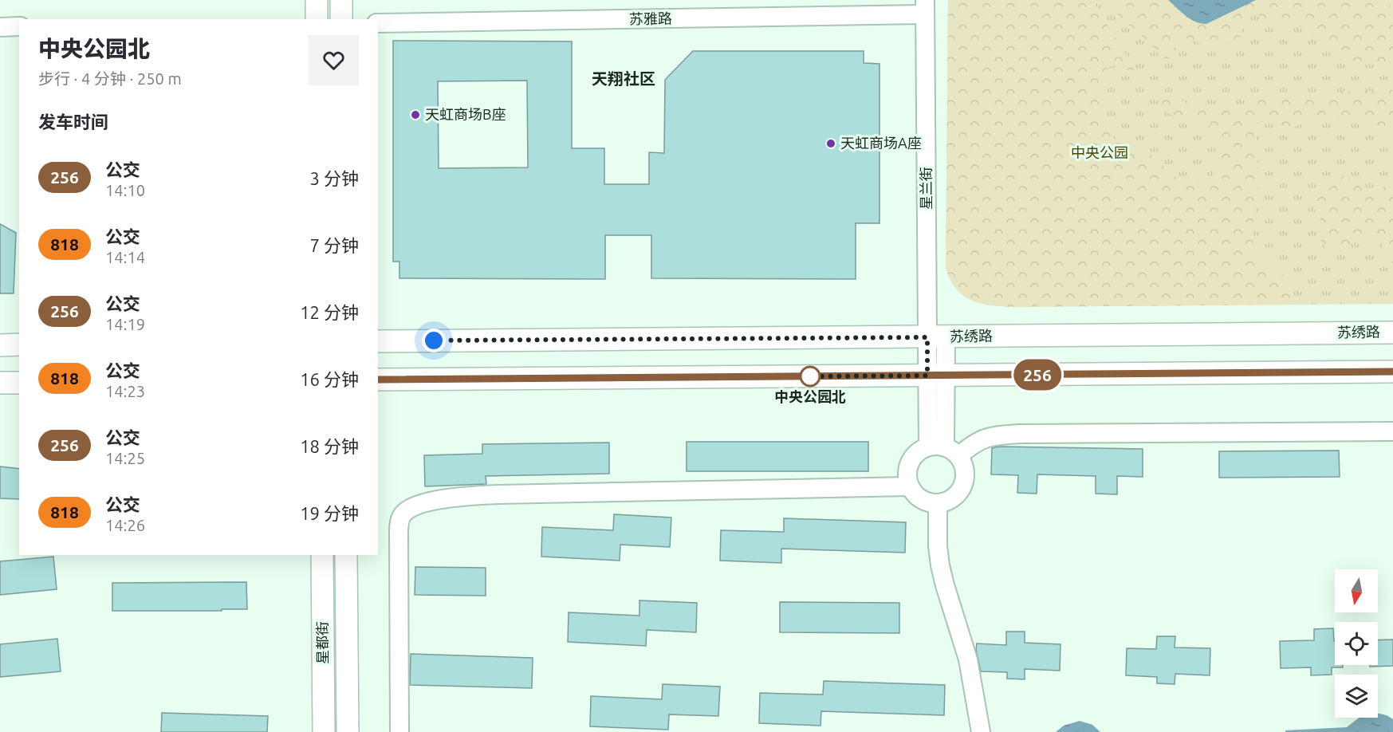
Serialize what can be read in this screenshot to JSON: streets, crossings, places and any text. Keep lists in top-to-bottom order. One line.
{"streets":{"main road":["苏绣路","星都街"],"street":["苏雅路","星兰街"]},"crossings":[["苏雅路","星兰街"],["星兰街","苏绣路"]],"districts":["天翔社区"],"parks":["中央公园"],"places":["天虹商场B座","天虹商场A座","中央公园北"],"lines":["bus line 256"],"north":"bottom","page":{"on_map":"256","heading":[["中央公园北","步行 · 4 分钟 · 250 m"],"发车时间"],"list":[{"mark":"256","name":"公交","note":"14:10","value":"3 分钟"},{"mark":"818","name":"公交","note":"14:14","value":"7 分钟"},{"mark":"256","name":"公交","note":"14:19","value":"12 分钟"},{"mark":"818","name":"公交","note":"14:23","value":"16 分钟"},{"mark":"256","name":"公交","note":"14:25","value":"18 分钟"},{"mark":"818","name":"公交","note":"14:26","value":"19 分钟"}]}}
